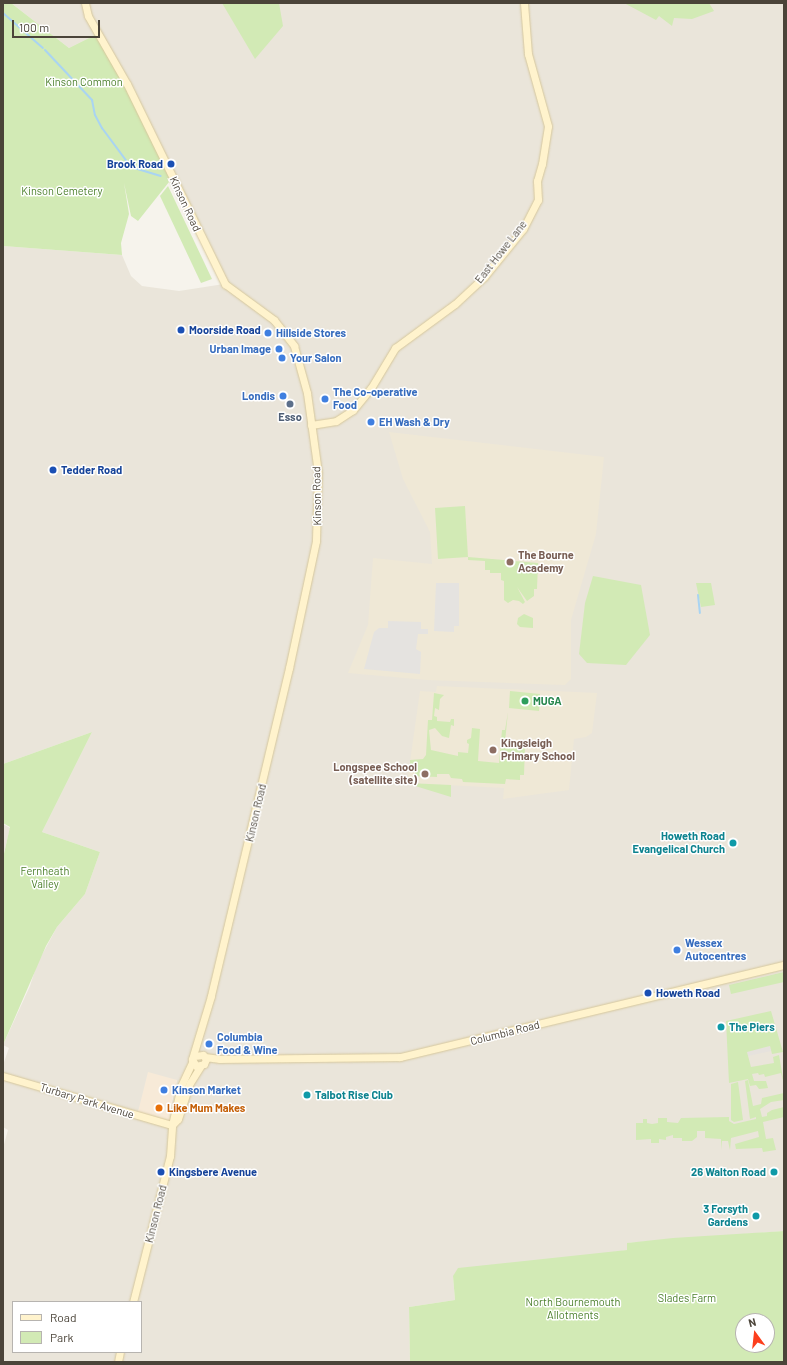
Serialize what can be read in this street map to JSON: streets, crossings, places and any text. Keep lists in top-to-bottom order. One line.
{"streets":{"street":["Kinson Road","East Howe Lane","Columbia Road","Turbary Park Avenue"]},"crossings":[["Kinson Road","East Howe Lane"],["Kinson Road","Columbia Road"],["Kinson Road","Turbary Park Avenue"]],"parks":["Kinson Common","Kinson Cemetery","Fernheath Valley","Slades Farm","North Bournemouth Allotments"],"places":["Brook Road","Moorside Road","Hillside Stores","Urban Image","Your Salon","Londis","The Co-operative Food","Esso","EH Wash & Dry","Tedder Road","The Bourne Academy","MUGA","Kingsleigh Primary School","Longspee School (satellite site)","Howeth Road Evangelical Church","Wessex Autocentres","Howeth Road","The Piers","Columbia Food & Wine","Kinson Market","Talbot Rise Club","Like Mum Makes","Kingsbere Avenue","26 Walton Road","3 Forsyth Gardens"],"legend":["Road","Park"],"scale_bar":"100 m","north":"top"}
